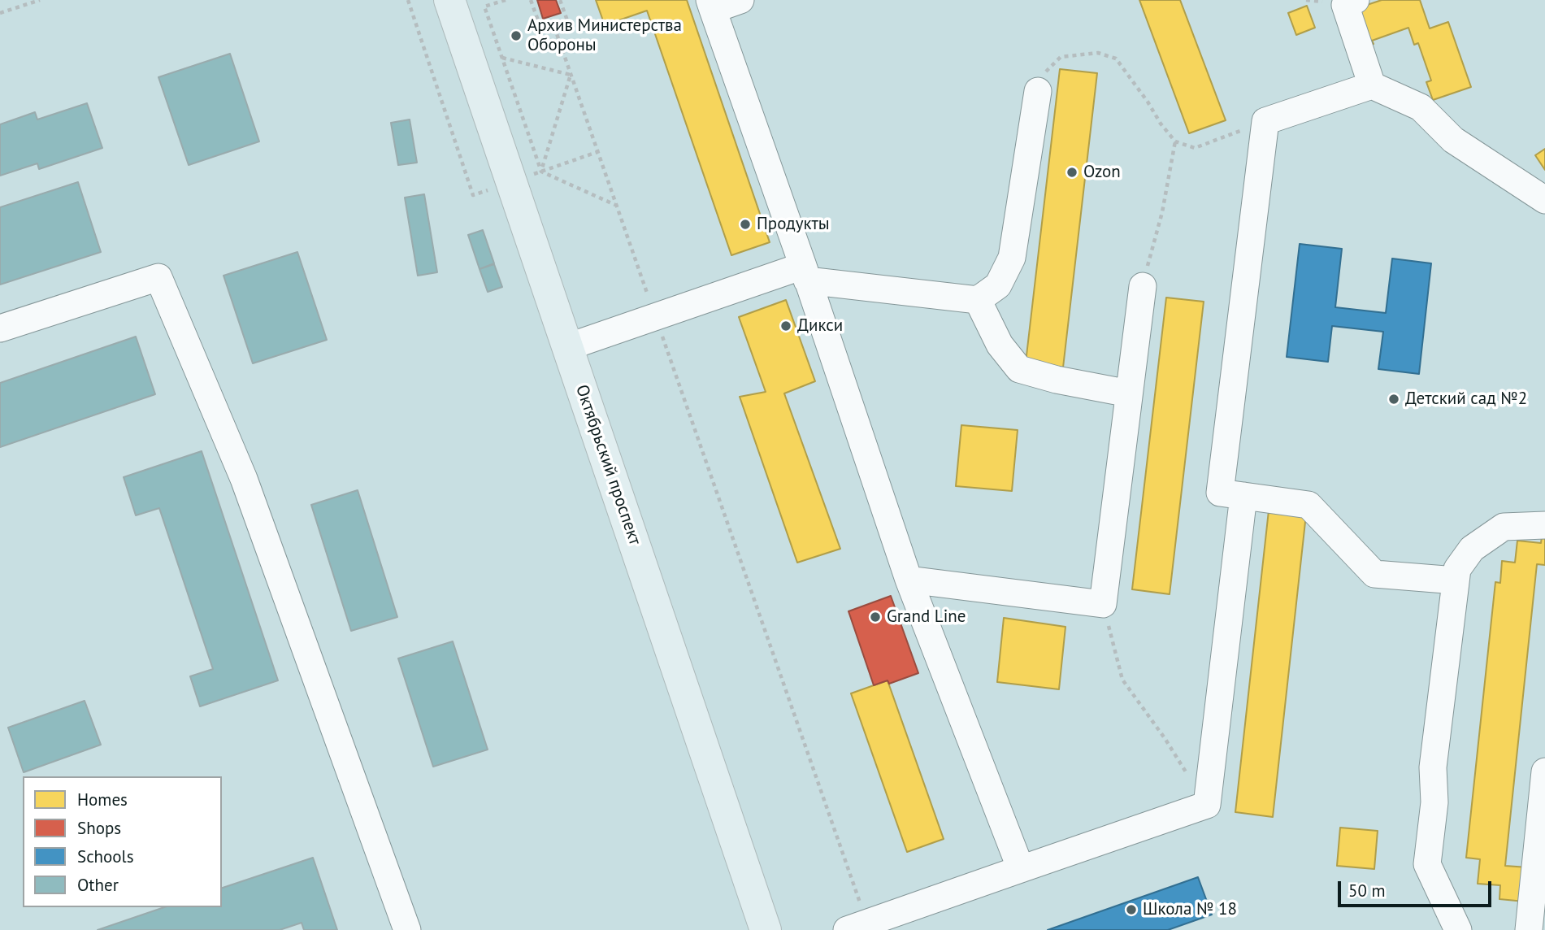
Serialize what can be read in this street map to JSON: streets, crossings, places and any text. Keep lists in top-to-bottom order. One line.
{"streets":{"main road":["Октябрьский проспект"]},"places":["Архив Министерства Обороны","Ozon","Продукты","Дикси","Детский сад №2","Grand Line","Школа № 18"],"legend":["Homes","Shops","Schools","Other"],"scale_bar":"50 m"}
